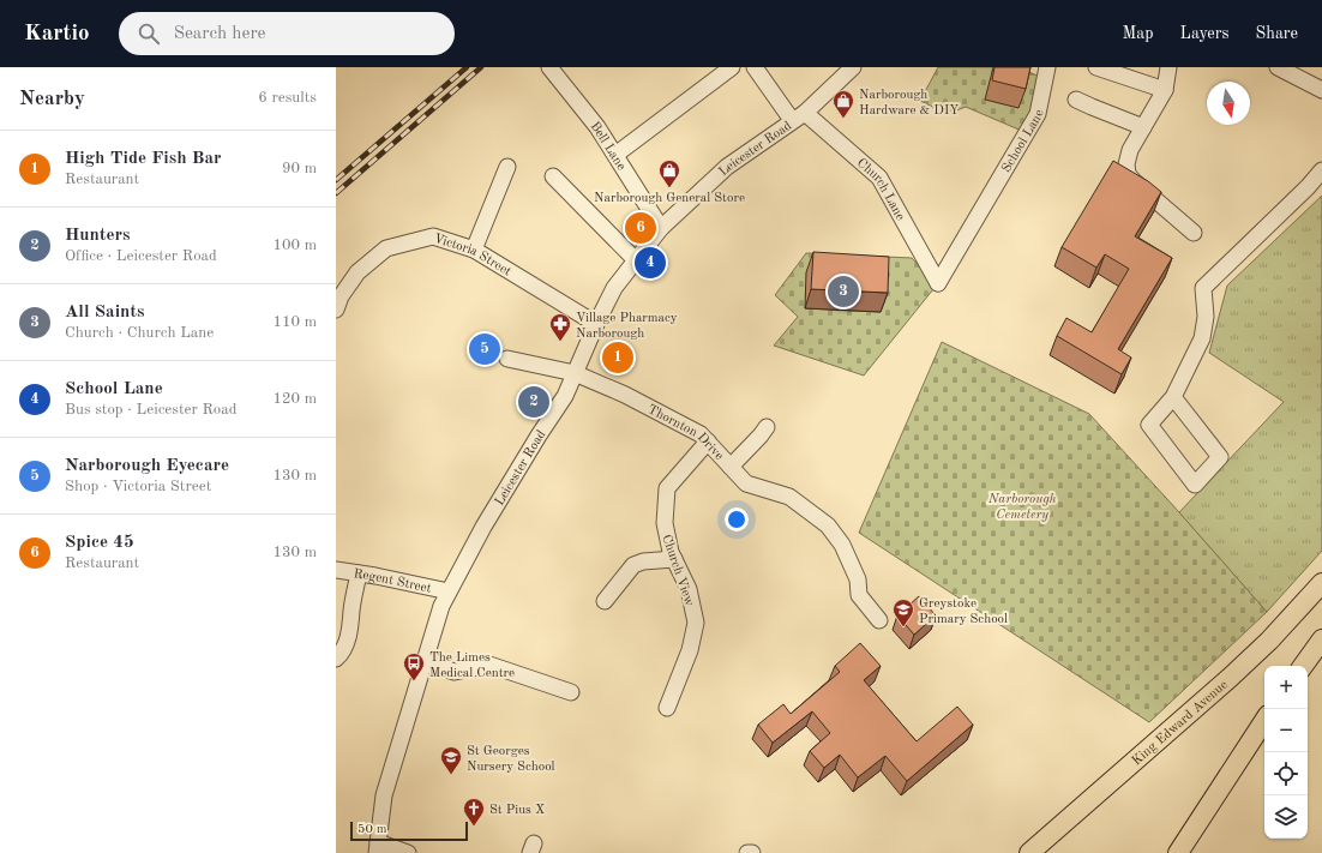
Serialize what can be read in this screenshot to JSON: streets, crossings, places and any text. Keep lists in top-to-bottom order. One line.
{"streets":{"main road":["King Edward Avenue"],"street":["School Lane","Bell Lane","Leicester Road","Church Lane","Victoria Street","Thornton Drive","Church View","Regent Street"]},"crossings":[["School Lane","Church Lane"],["Bell Lane","Leicester Road"],["Leicester Road","Church Lane"],["Leicester Road","Victoria Street"],["Leicester Road","Thornton Drive"],["Leicester Road","Regent Street"],["Thornton Drive","Church View"]],"parks":["Narborough Cemetery"],"places":{"shop":["Narborough Hardware & DIY","Narborough General Store"],"pharmacy":["Village Pharmacy Narborough"],"school or university":["Greystoke Primary School","St Georges Nursery School"],"bus stop":["The Limes Medical Centre"],"church":["St Pius X"]},"scale_bar":"50 m","north":"bottom","page":{"header":"Kartio","search":"Search here","nav":["Map","Layers","Share"],"heading":["Nearby","6 results"],"list":[{"mark":"1","name":"High Tide Fish Bar","note":"Restaurant","value":"90 m"},{"mark":"2","name":"Hunters","note":"Office · Leicester Road","value":"100 m"},{"mark":"3","name":"All Saints","note":"Church · Church Lane","value":"110 m"},{"mark":"4","name":"School Lane","note":"Bus stop · Leicester Road","value":"120 m"},{"mark":"5","name":"Narborough Eyecare","note":"Shop · Victoria Street","value":"130 m"},{"mark":"6","name":"Spice 45","note":"Restaurant","value":"130 m"}],"pins":["6","4","3","5","1","2"],"map_buttons":["+","−"],"scale":"50 m"}}
